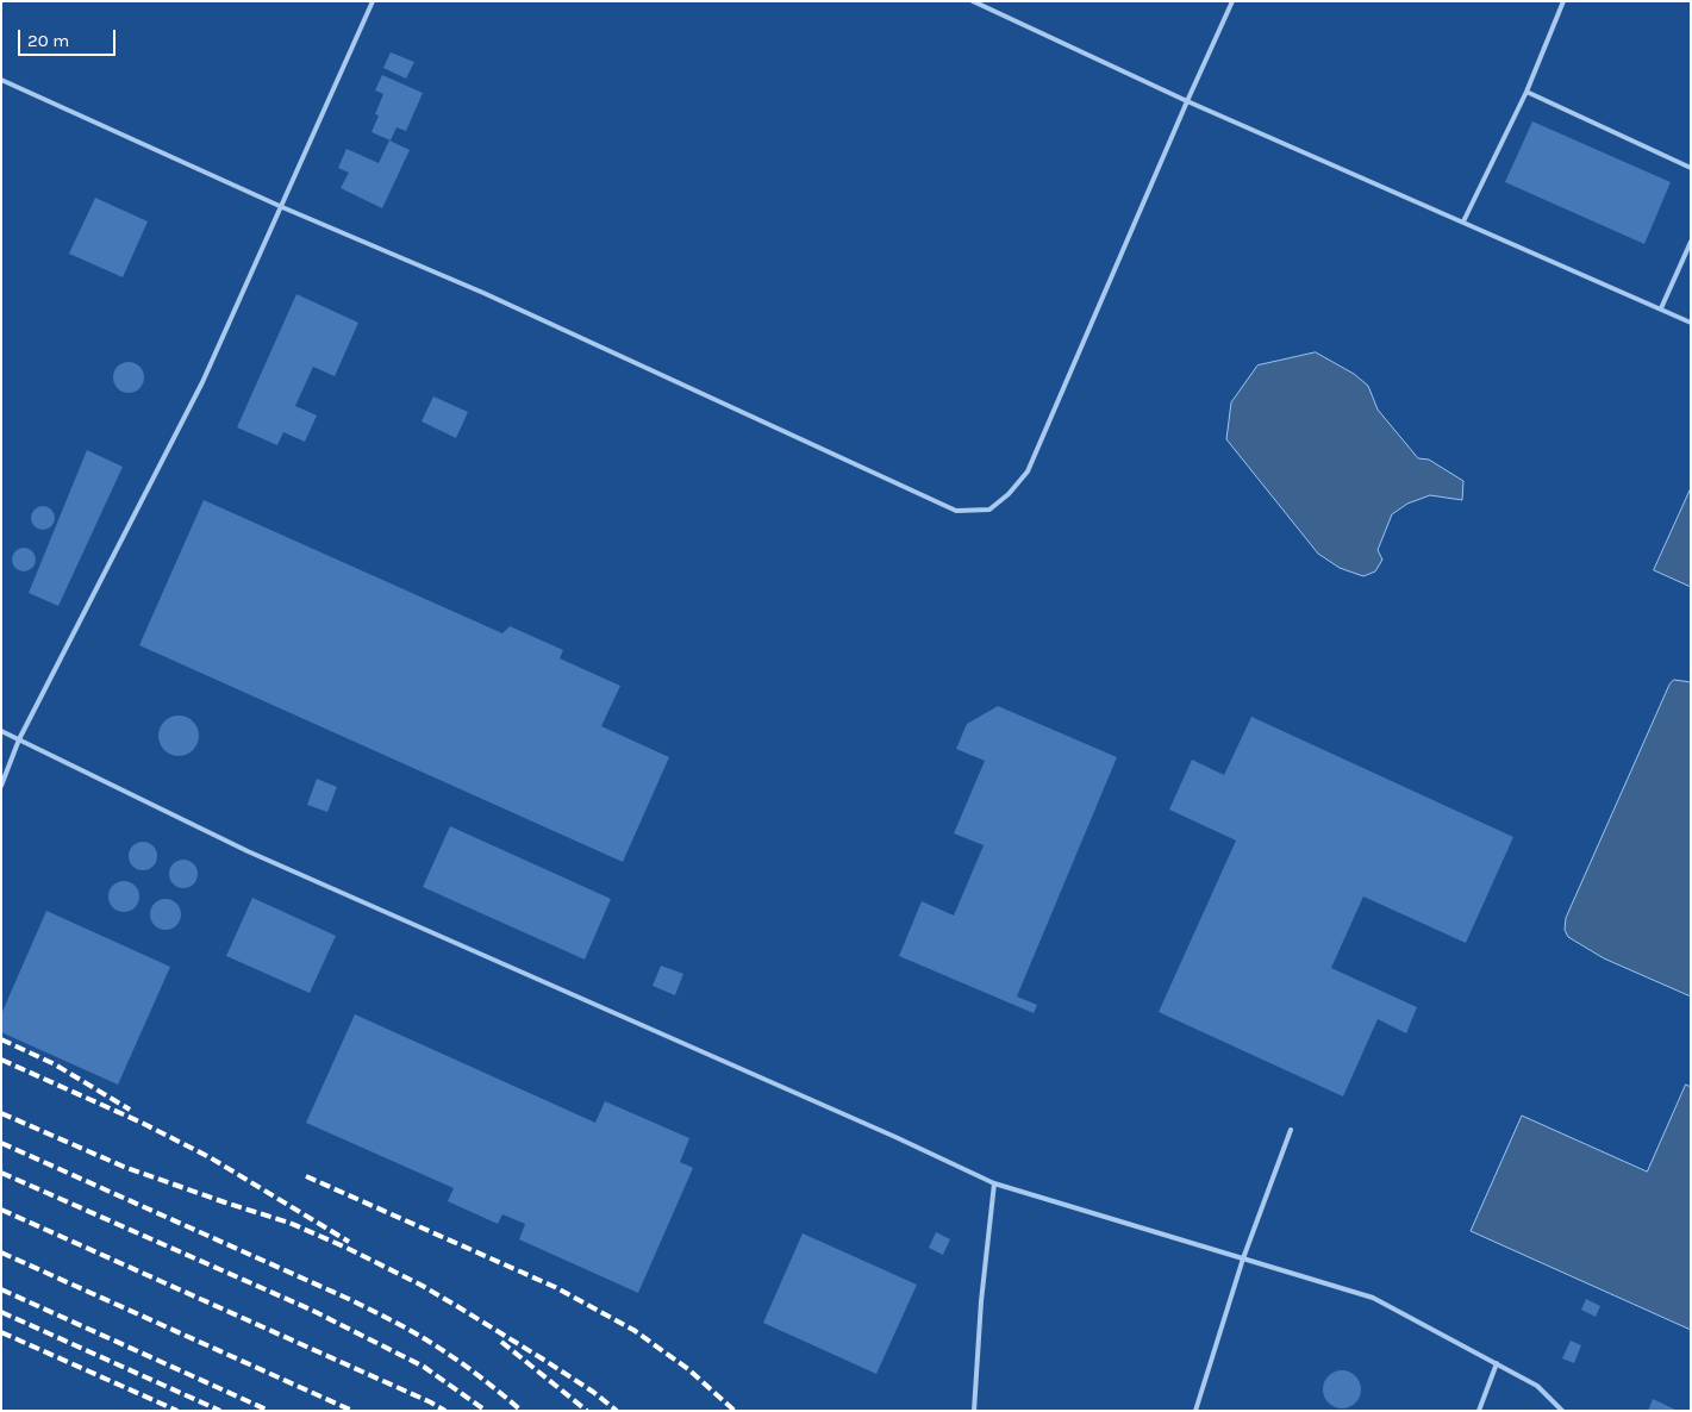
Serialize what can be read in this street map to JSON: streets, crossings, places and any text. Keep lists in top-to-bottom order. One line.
{"scale_bar":"20 m"}
